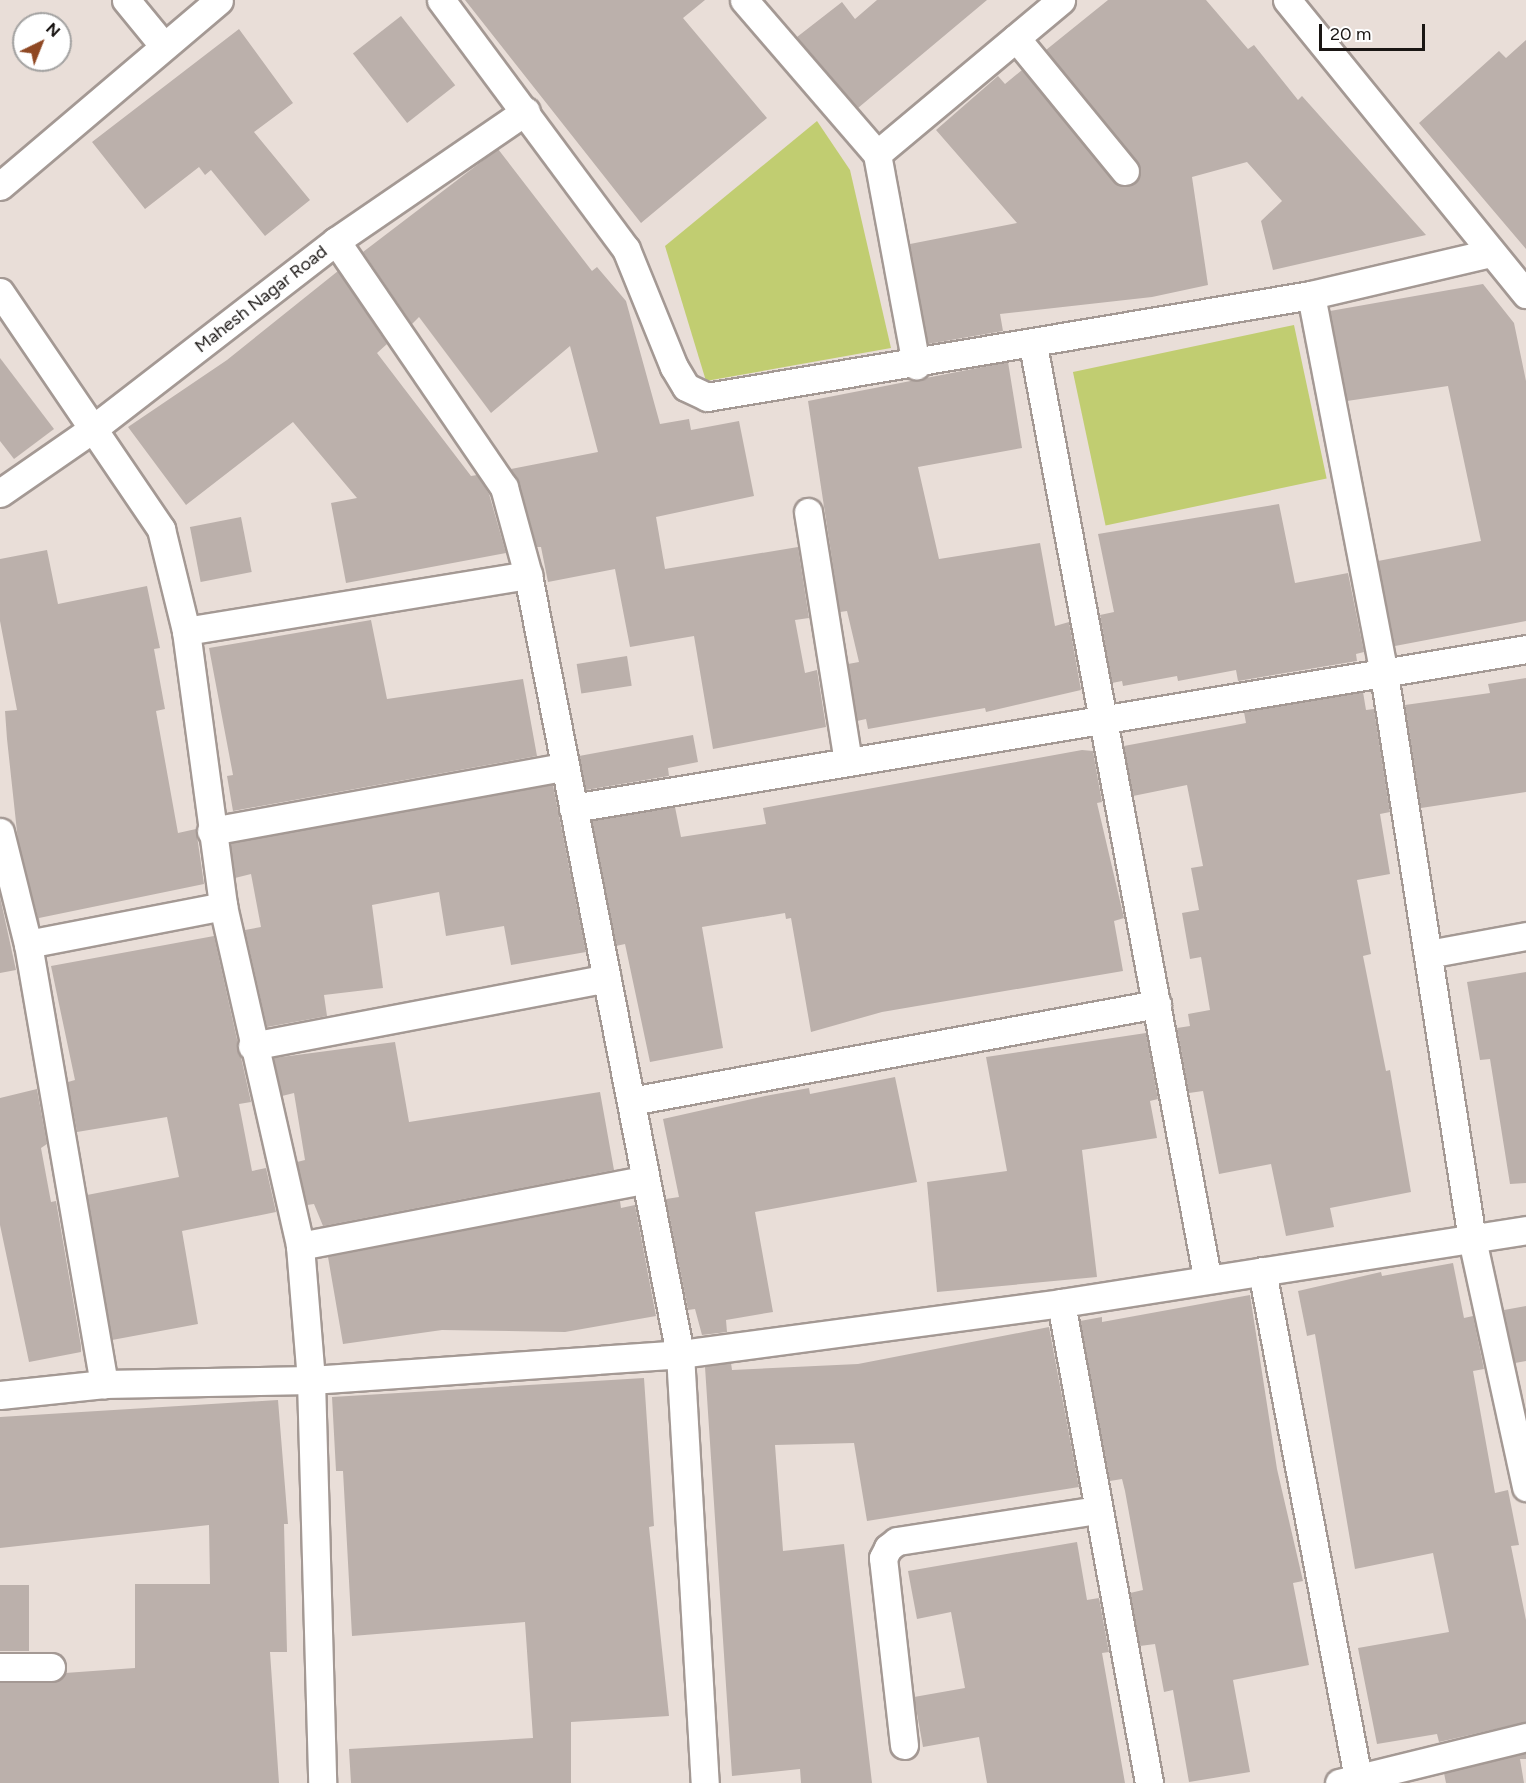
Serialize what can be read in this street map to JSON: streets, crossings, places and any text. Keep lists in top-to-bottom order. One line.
{"streets":{"street":["Mahesh Nagar Road"]},"scale_bar":"20 m","north":"top right"}
